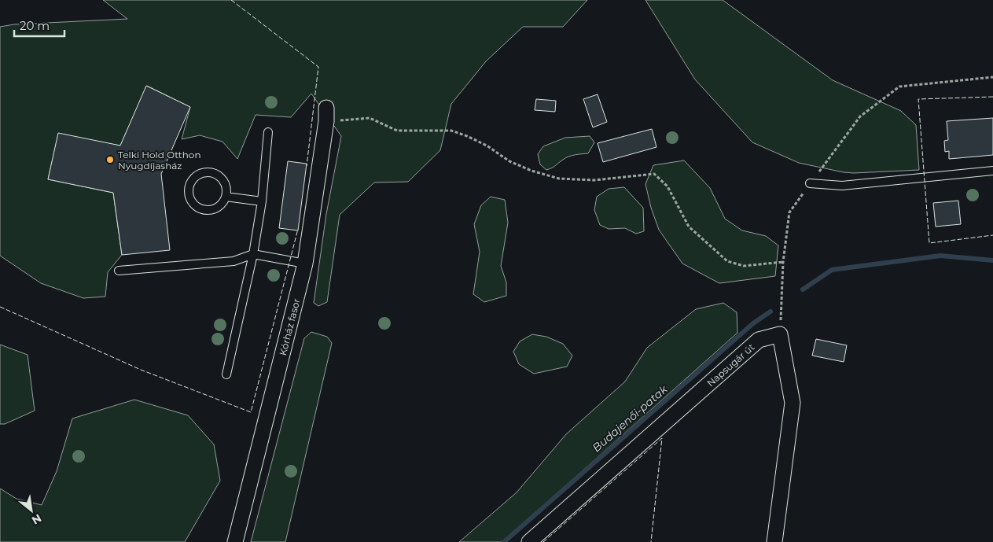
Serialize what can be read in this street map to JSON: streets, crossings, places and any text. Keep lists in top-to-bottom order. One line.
{"streets":{"street":["Kórház fasor","Napsugár út"]},"water":["Budajenői-patak"],"places":["Telki Hold Otthon Nyugdíjasház"],"scale_bar":"20 m","north":"bottom right"}
